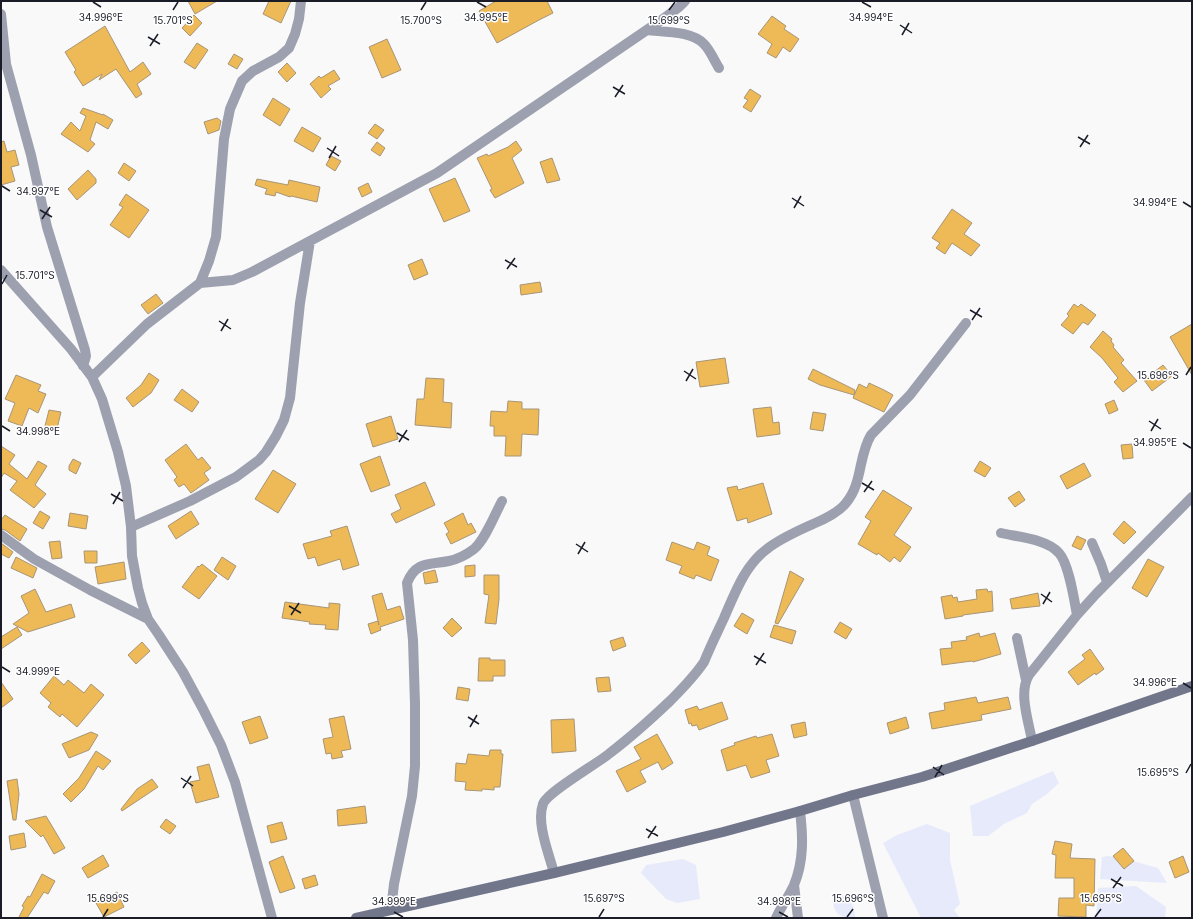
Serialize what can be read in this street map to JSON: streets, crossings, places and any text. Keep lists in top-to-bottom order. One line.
{"coordinates":["34.996°E","34.995°E","34.994°E","15.701°S","15.700°S","15.699°S","34.997°E","15.696°S","34.998°E","34.999°E","15.695°S","15.697°S"]}
